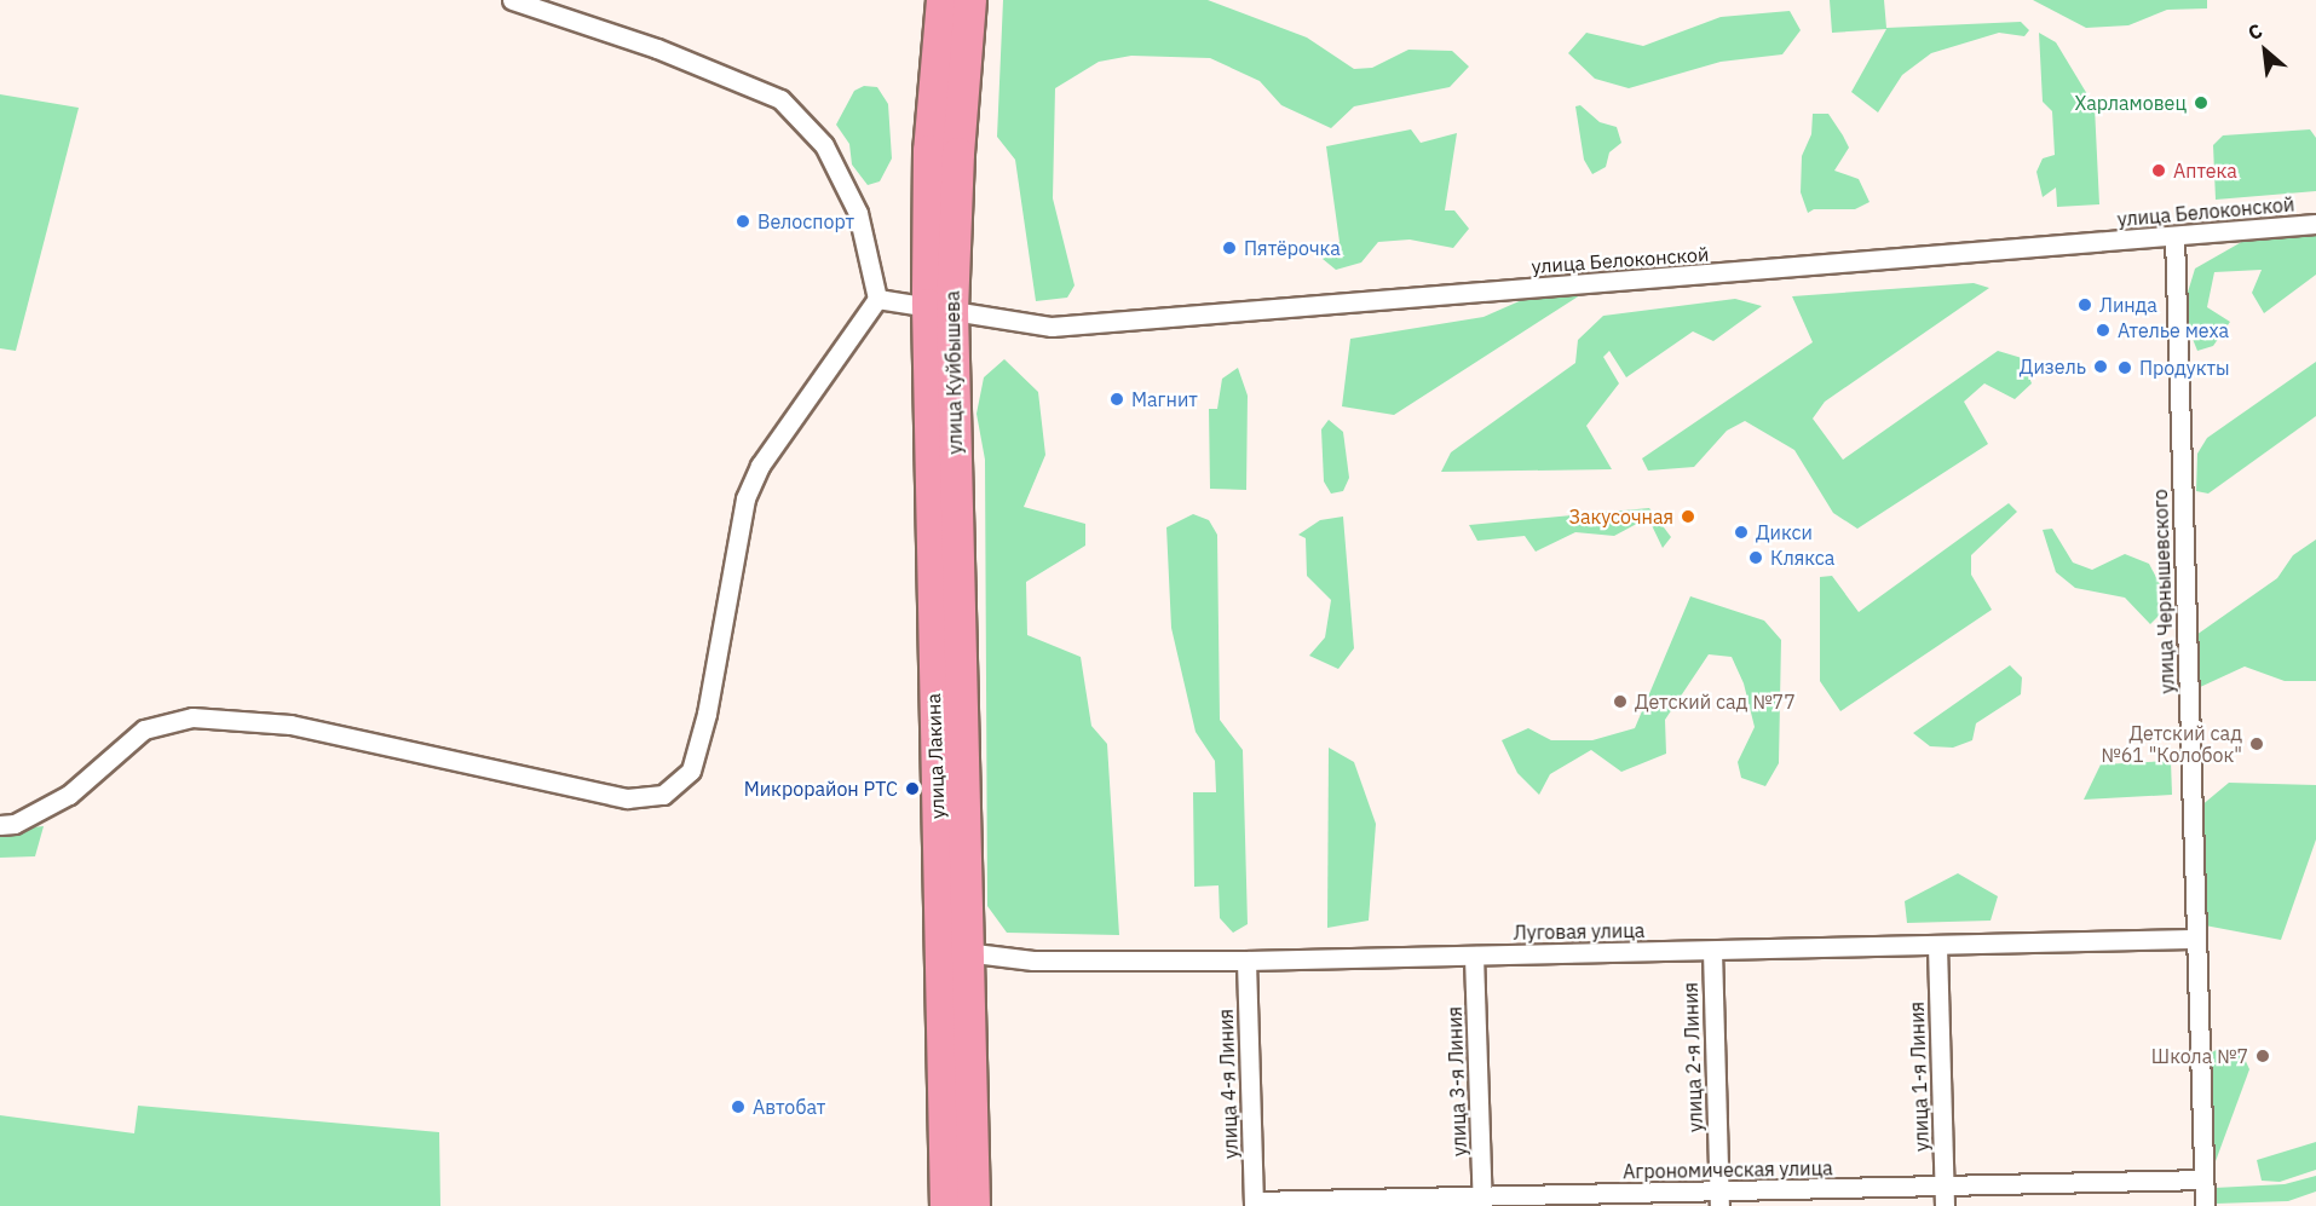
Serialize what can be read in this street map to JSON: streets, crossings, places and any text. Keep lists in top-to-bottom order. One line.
{"streets":{"highway":["улица Куйбышева","улица Лакина"],"street":["улица Белоконской","улица Чернышевского","Луговая улица","улица 2-я Линия","улица 1-я Линия","улица 3-я Линия","улица 4-я Линия","Агрономическая улица"]},"crossings":[["улица Белоконской","улица Куйбышева"],["улица Белоконской","улица Чернышевского"],["улица Белоконской","улица Лакина"],["улица Куйбышева","улица Лакина"],["улица Чернышевского","Луговая улица"],["улица Чернышевского","Агрономическая улица"],["улица Лакина","Луговая улица"],["Луговая улица","улица 2-я Линия"],["Луговая улица","улица 1-я Линия"],["Луговая улица","улица 3-я Линия"],["Луговая улица","улица 4-я Линия"],["улица 2-я Линия","Агрономическая улица"],["улица 1-я Линия","Агрономическая улица"],["улица 3-я Линия","Агрономическая улица"],["улица 4-я Линия","Агрономическая улица"]],"places":["Харламовец","Аптека","Велоспорт","Пятёрочка","Линда","Ателье меха","Дизель","Продукты","Магнит","Закусочная","Дикси","Клякса","Детский сад №77","Детский сад №61 \"Колобок\"","Микрорайон РТС","Школа №7","Автобат"],"north":"top left"}
